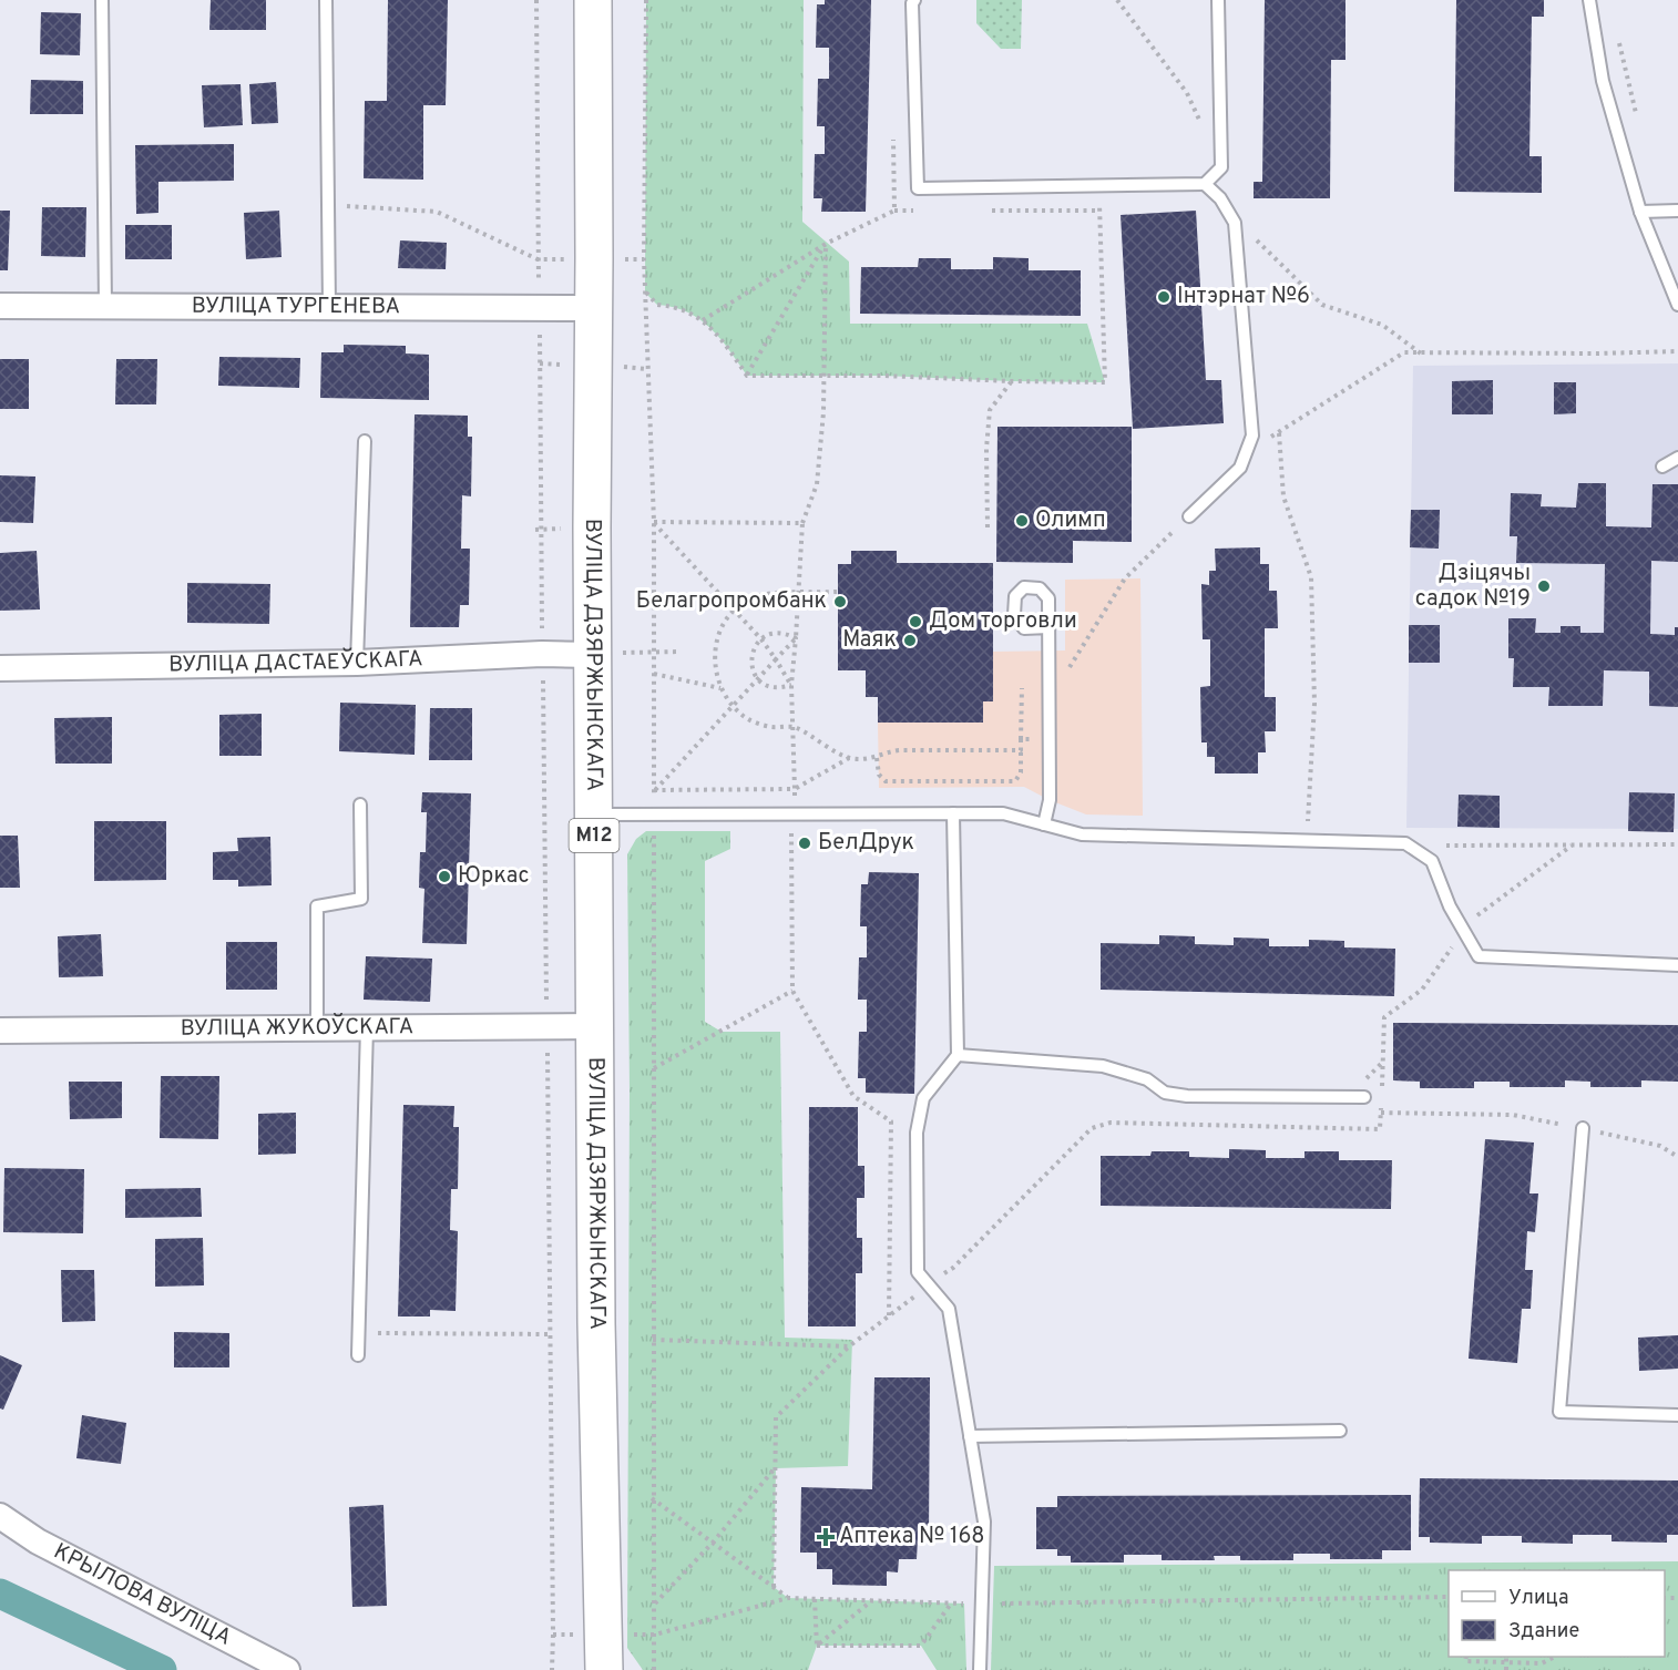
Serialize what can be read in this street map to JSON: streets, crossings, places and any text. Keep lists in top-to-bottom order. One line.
{"streets":{"main road":["ВУЛІЦА ДЗЯРЖЫНСКАГА","М12"],"street":["ВУЛІЦА ТУРГЕНЕВА","ВУЛІЦА ДАСТАЕЎСКАГА","ВУЛІЦА ЖУКОЎСКАГА","КРЫЛОВА ВУЛІЦА"]},"crossings":[["ВУЛІЦА ТУРГЕНЕВА","ВУЛІЦА ДЗЯРЖЫНСКАГА"],["ВУЛІЦА ДЗЯРЖЫНСКАГА","ВУЛІЦА ДАСТАЕЎСКАГА"],["ВУЛІЦА ДЗЯРЖЫНСКАГА","ВУЛІЦА ЖУКОЎСКАГА"]],"places":{"other":["Інтэрнат №6","Олимп","Дзіцячы садок №19","Белагропромбанк","Дом торговли","Маяк","БелДрук","Юркас"],"health":["Аптека № 168"]},"legend":["Улица","Здание"]}
